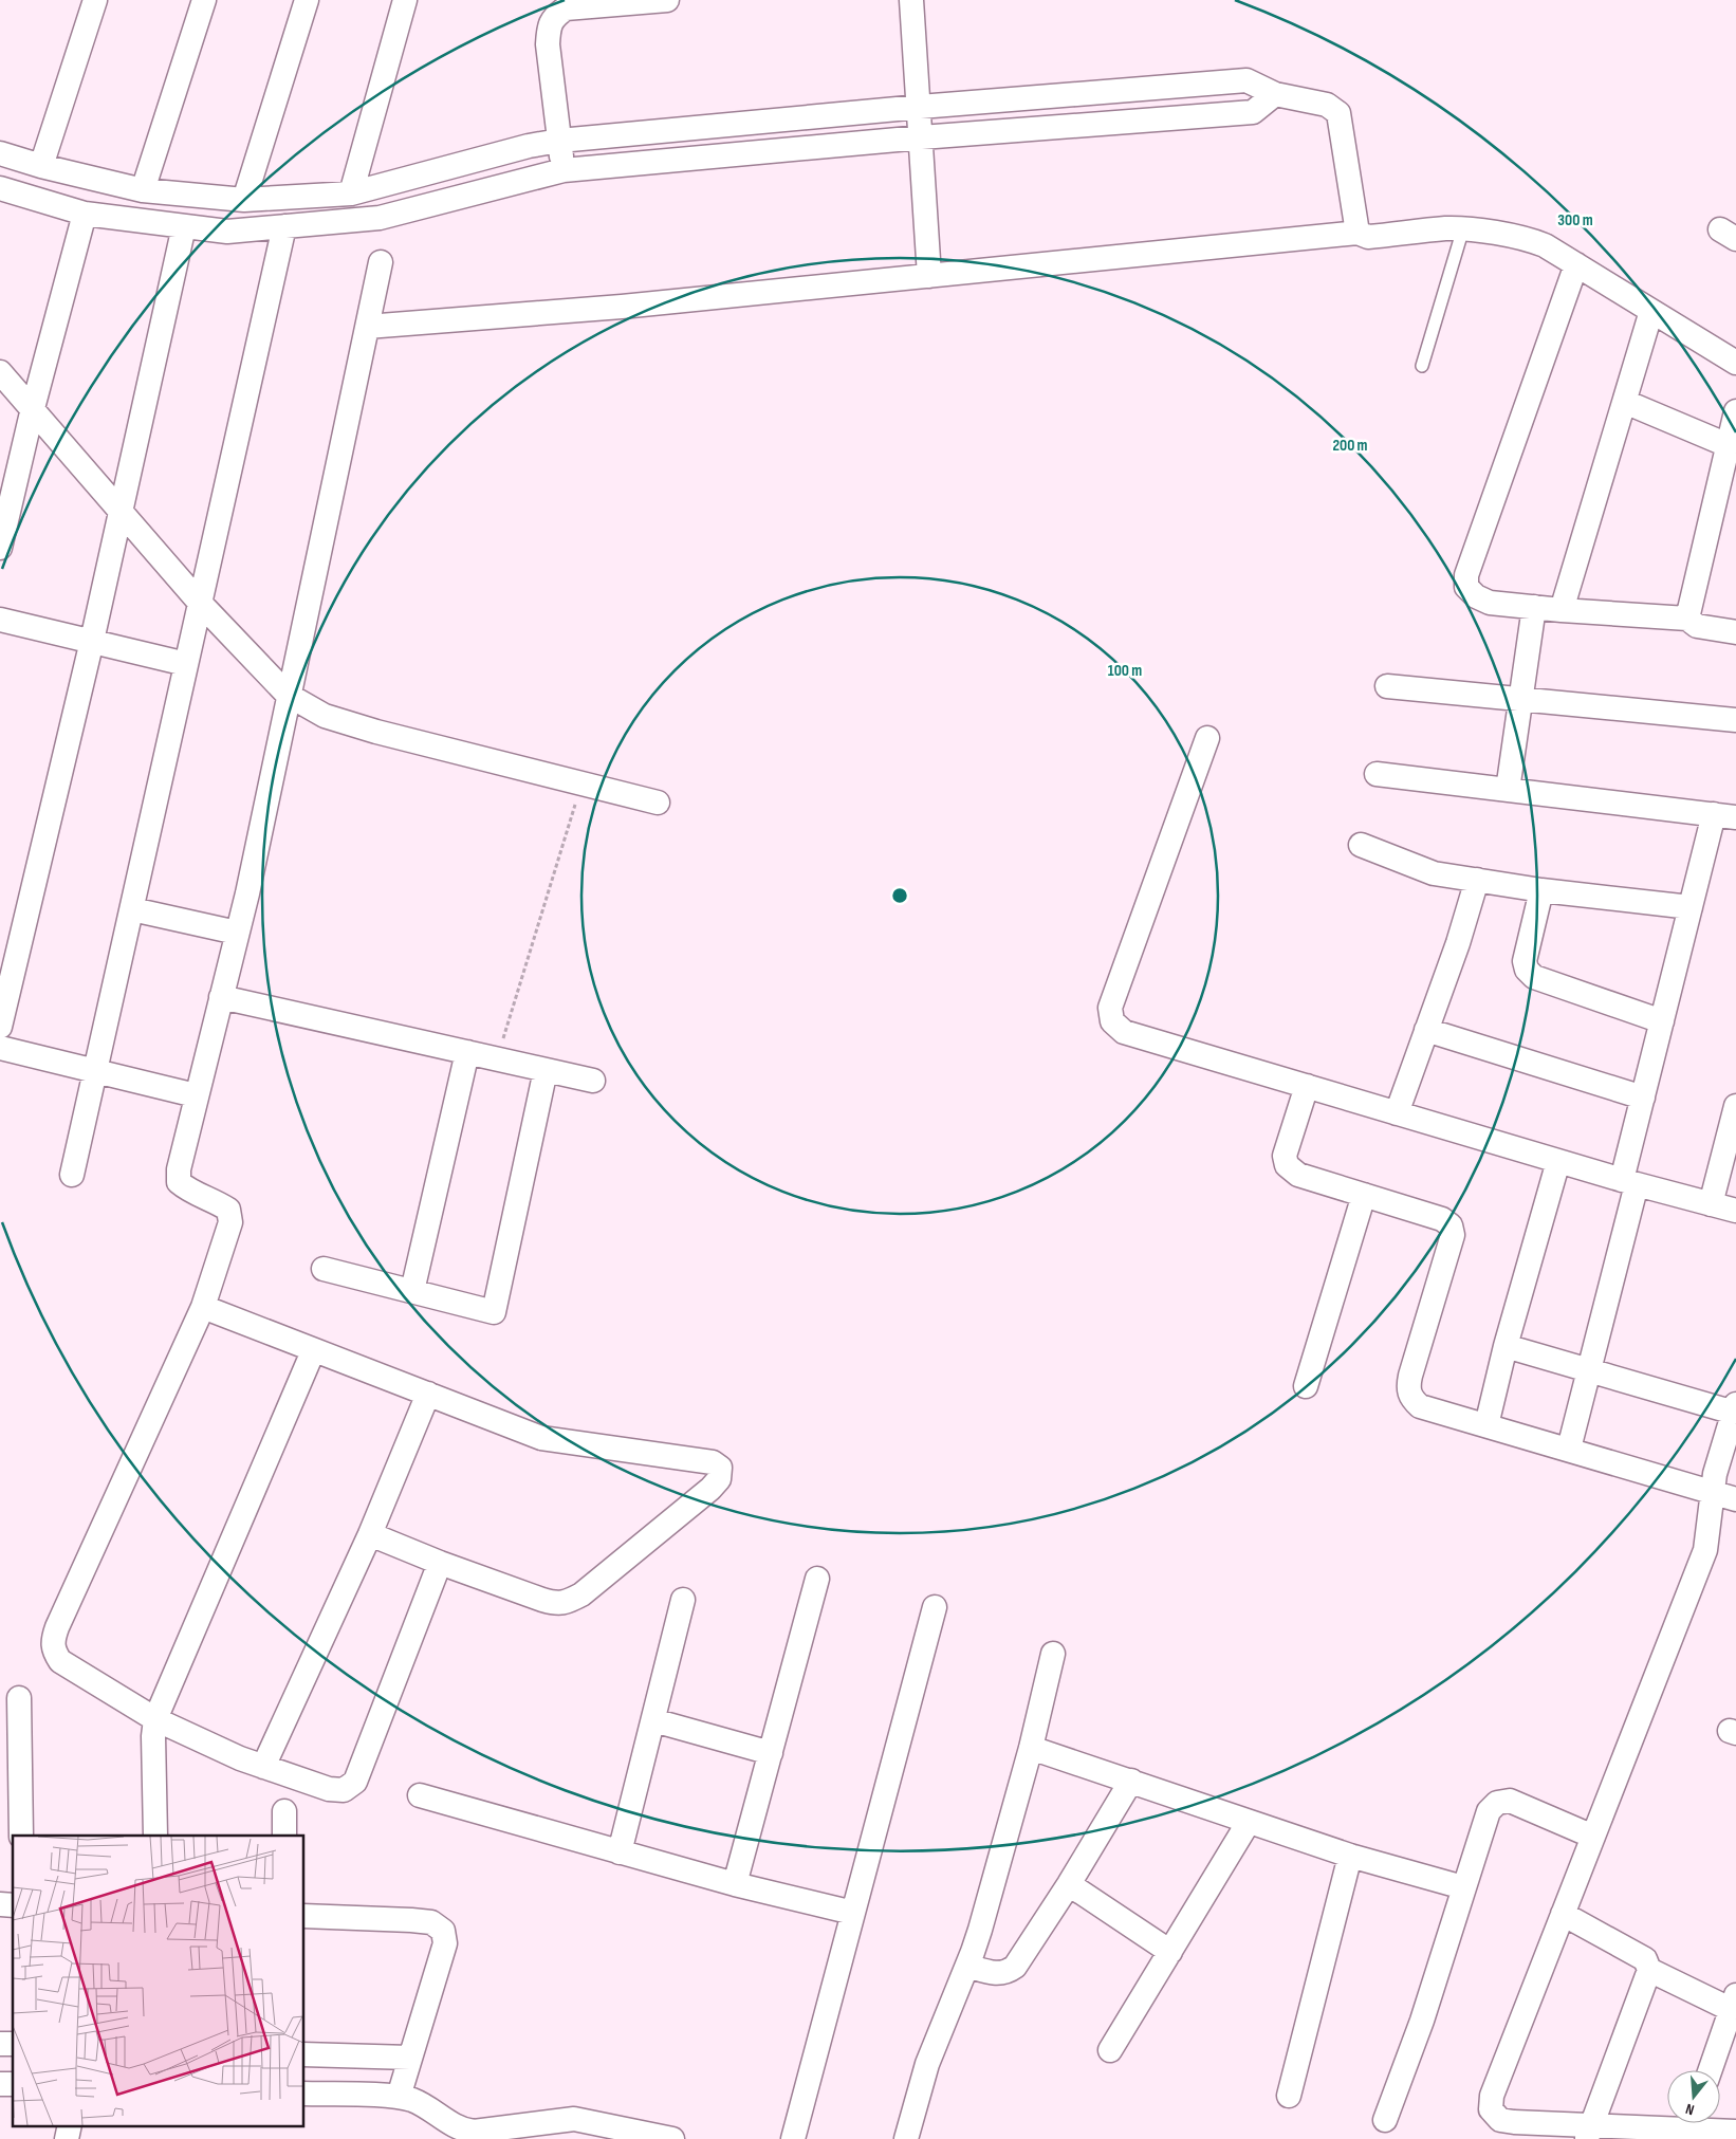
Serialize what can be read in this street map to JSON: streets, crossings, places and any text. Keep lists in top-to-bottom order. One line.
{"north":"bottom","rings":["300 m","200 m","100 m"]}
